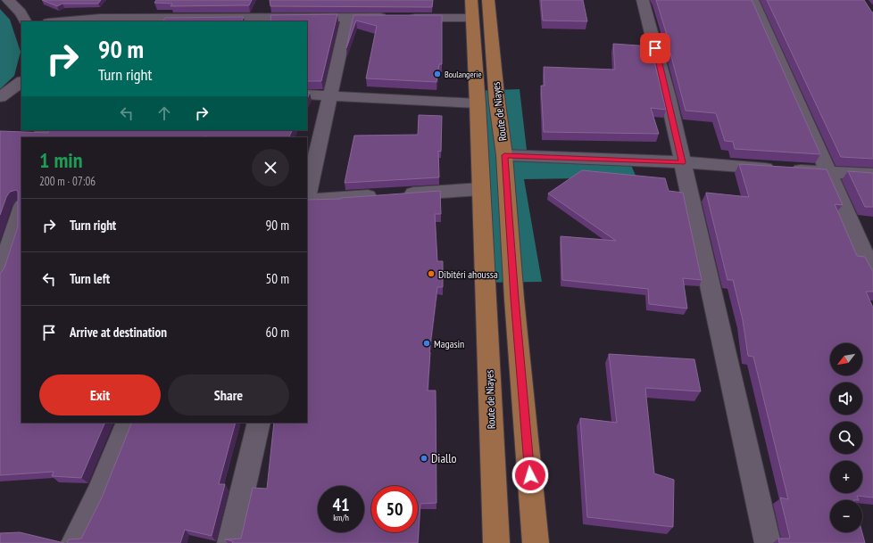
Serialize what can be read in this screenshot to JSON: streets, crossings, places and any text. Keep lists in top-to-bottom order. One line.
{"streets":{"main road":["Route de Niayes"]},"places":["Boulangerie","Dibitéri ahoussa","Magasin","Diallo"],"north":"bottom left","page":{"turn":["90 m","Turn right"],"heading":["1 min","200 m · 07:06"],"list":[{"name":"Turn right","value":"90 m"},{"name":"Turn left","value":"50 m"},{"name":"Arrive at destination","value":"60 m"}],"map_buttons":["+","−"],"buttons":["Exit","Share"],"speed":"41 km/h","limit":"50"}}
